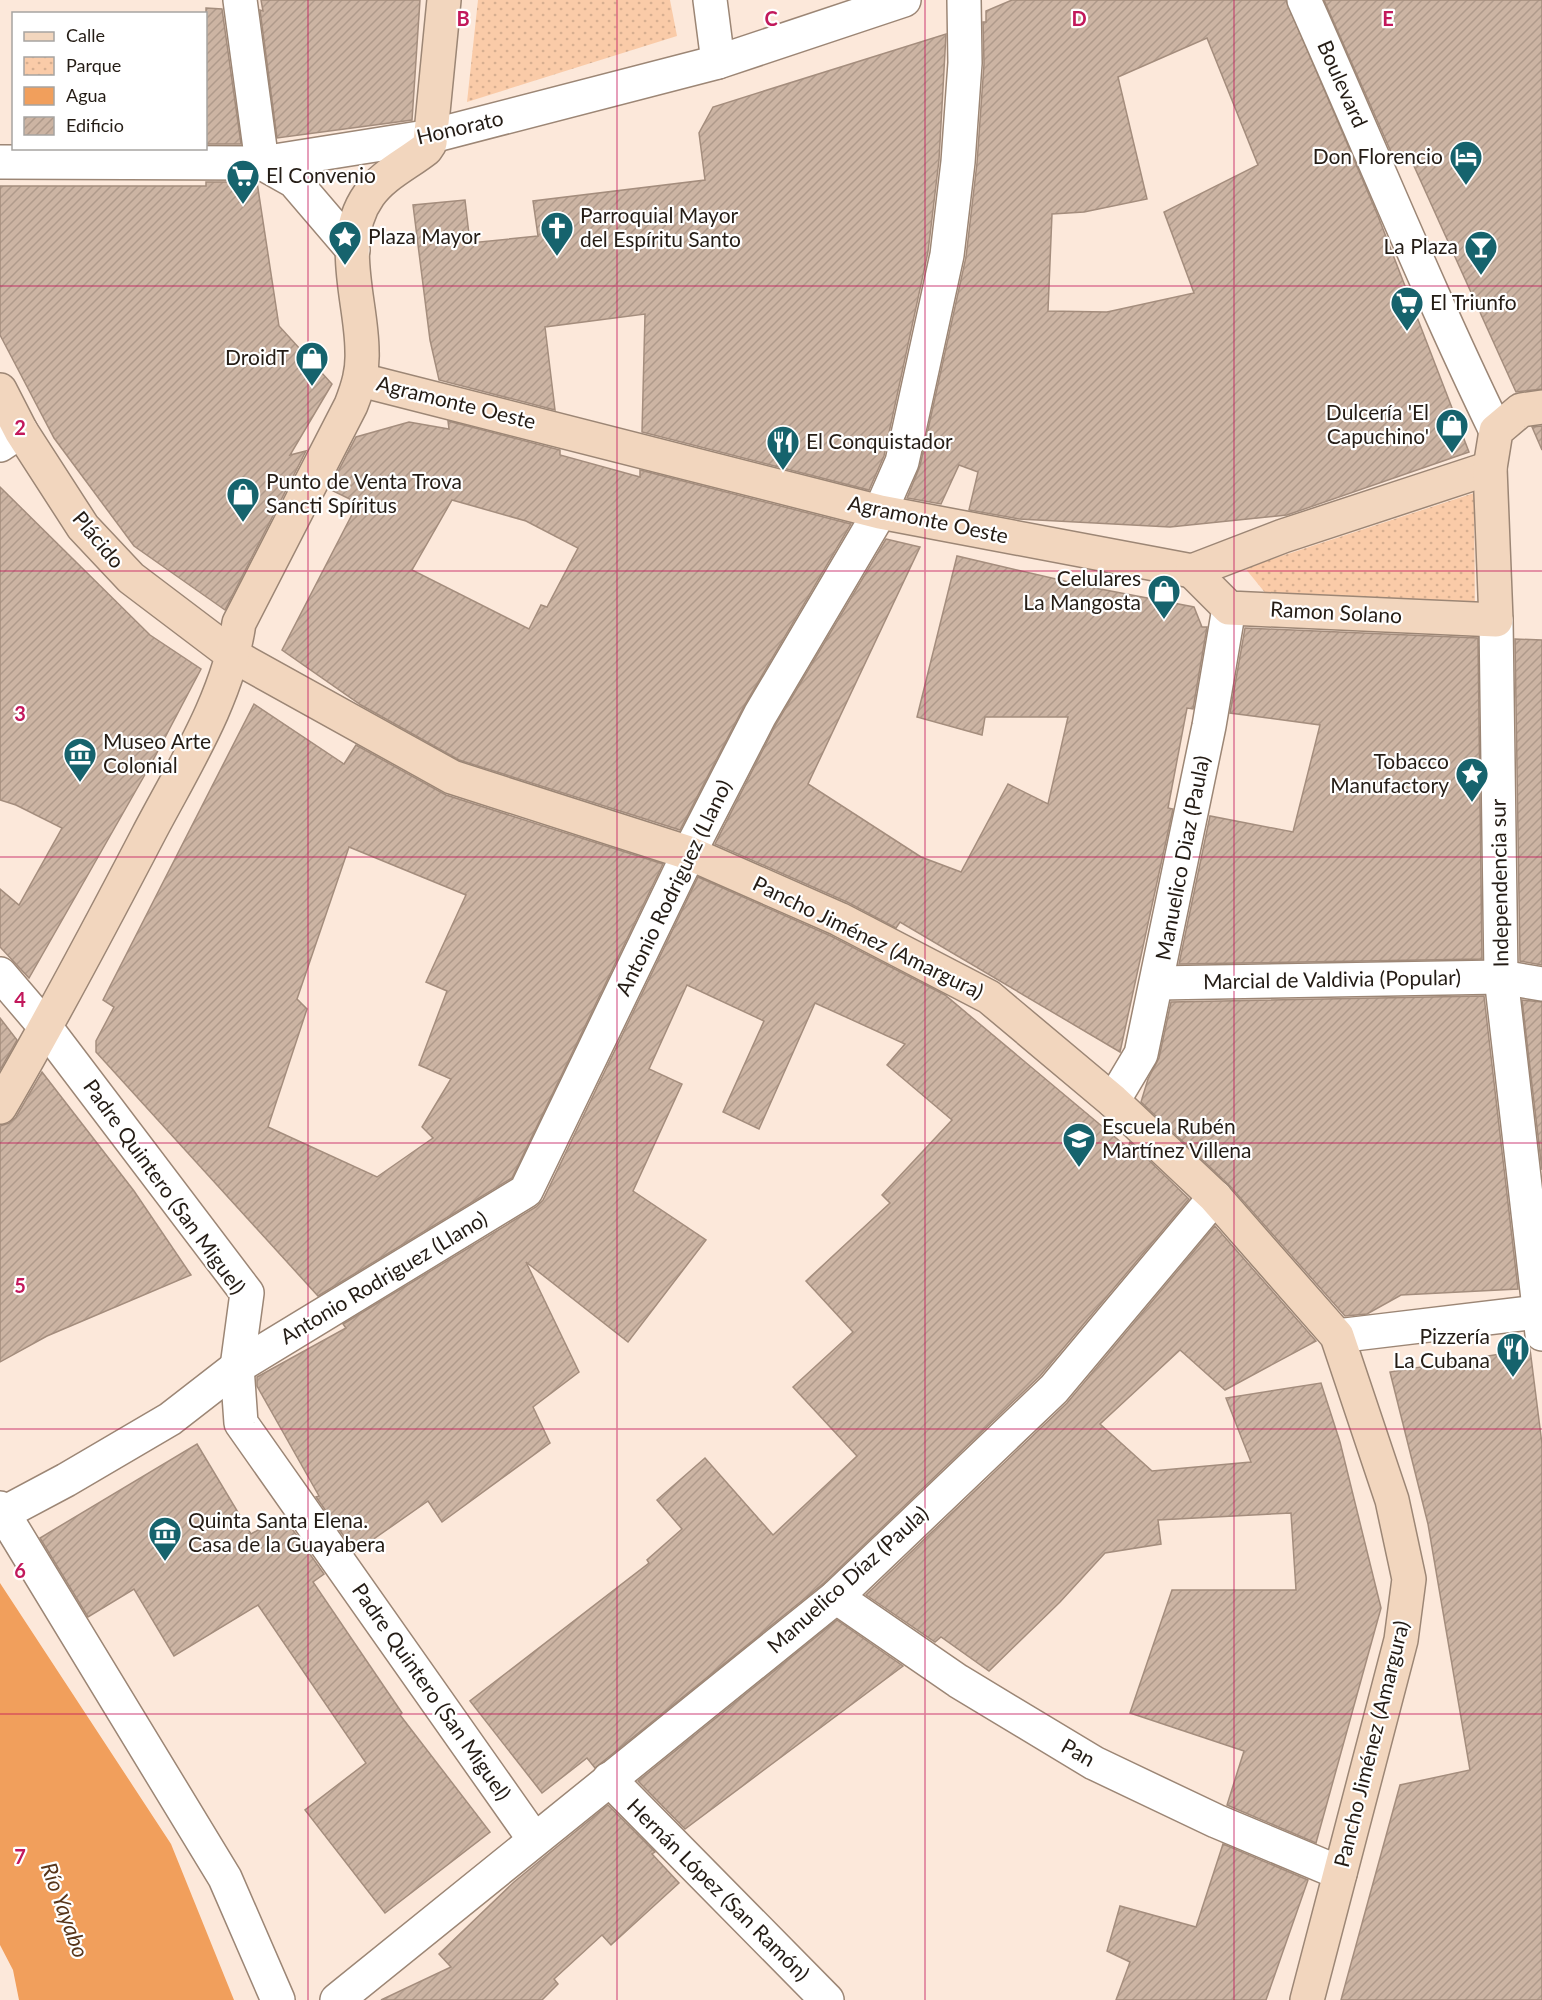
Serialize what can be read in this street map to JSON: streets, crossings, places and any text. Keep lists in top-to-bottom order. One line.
{"streets":{"street":["Boulevard","Honorato","Agramonte Oeste","Plácido","Ramon Solano","Manuelico Diaz (Paula)","Independencia sur","Antonio Rodriguez (Llano)","Pancho Jiménez (Amargura)","Marcial de Valdivia (Popular)","Padre Quintero (San Miguel)","Manuelico Díaz (Paula)","Pan","Hernán López (San Ramón)"]},"crossings":[["Boulevard","Independencia sur"],["Agramonte Oeste","Antonio Rodriguez (Llano)"],["Plácido","Pancho Jiménez (Amargura)"],["Ramon Solano","Manuelico Diaz (Paula)"],["Ramon Solano","Independencia sur"],["Manuelico Diaz (Paula)","Pancho Jiménez (Amargura)"],["Manuelico Diaz (Paula)","Marcial de Valdivia (Popular)"],["Independencia sur","Marcial de Valdivia (Popular)"],["Antonio Rodriguez (Llano)","Pancho Jiménez (Amargura)"],["Antonio Rodriguez (Llano)","Padre Quintero (San Miguel)"],["Pancho Jiménez (Amargura)","Manuelico Díaz (Paula)"],["Pancho Jiménez (Amargura)","Pan"],["Padre Quintero (San Miguel)","Manuelico Díaz (Paula)"],["Manuelico Díaz (Paula)","Pan"],["Manuelico Díaz (Paula)","Hernán López (San Ramón)"]],"water":["Río Yayabo"],"places":{"hotel":["Don Florencio"],"supermarket":["El Convenio","El Triunfo"],"church":["Parroquial Mayor del Espíritu Santo"],"place":["Plaza Mayor","Tobacco Manufactory"],"bar":["La Plaza"],"shop":["DroidT","Dulcería 'El Capuchino'","Punto de Venta Trova Sancti Spíritus","Celulares La Mangosta"],"restaurant":["El Conquistador","Pizzería La Cubana"],"museum":["Museo Arte Colonial","Quinta Santa Elena. Casa de la Guayabera"],"school or university":["Escuela Rubén Martínez Villena"]},"legend":["Calle","Parque","Agua","Edificio"],"grid":{"columns":["B","C","D","E"],"rows":["2","3","4","5","6","7"]}}
